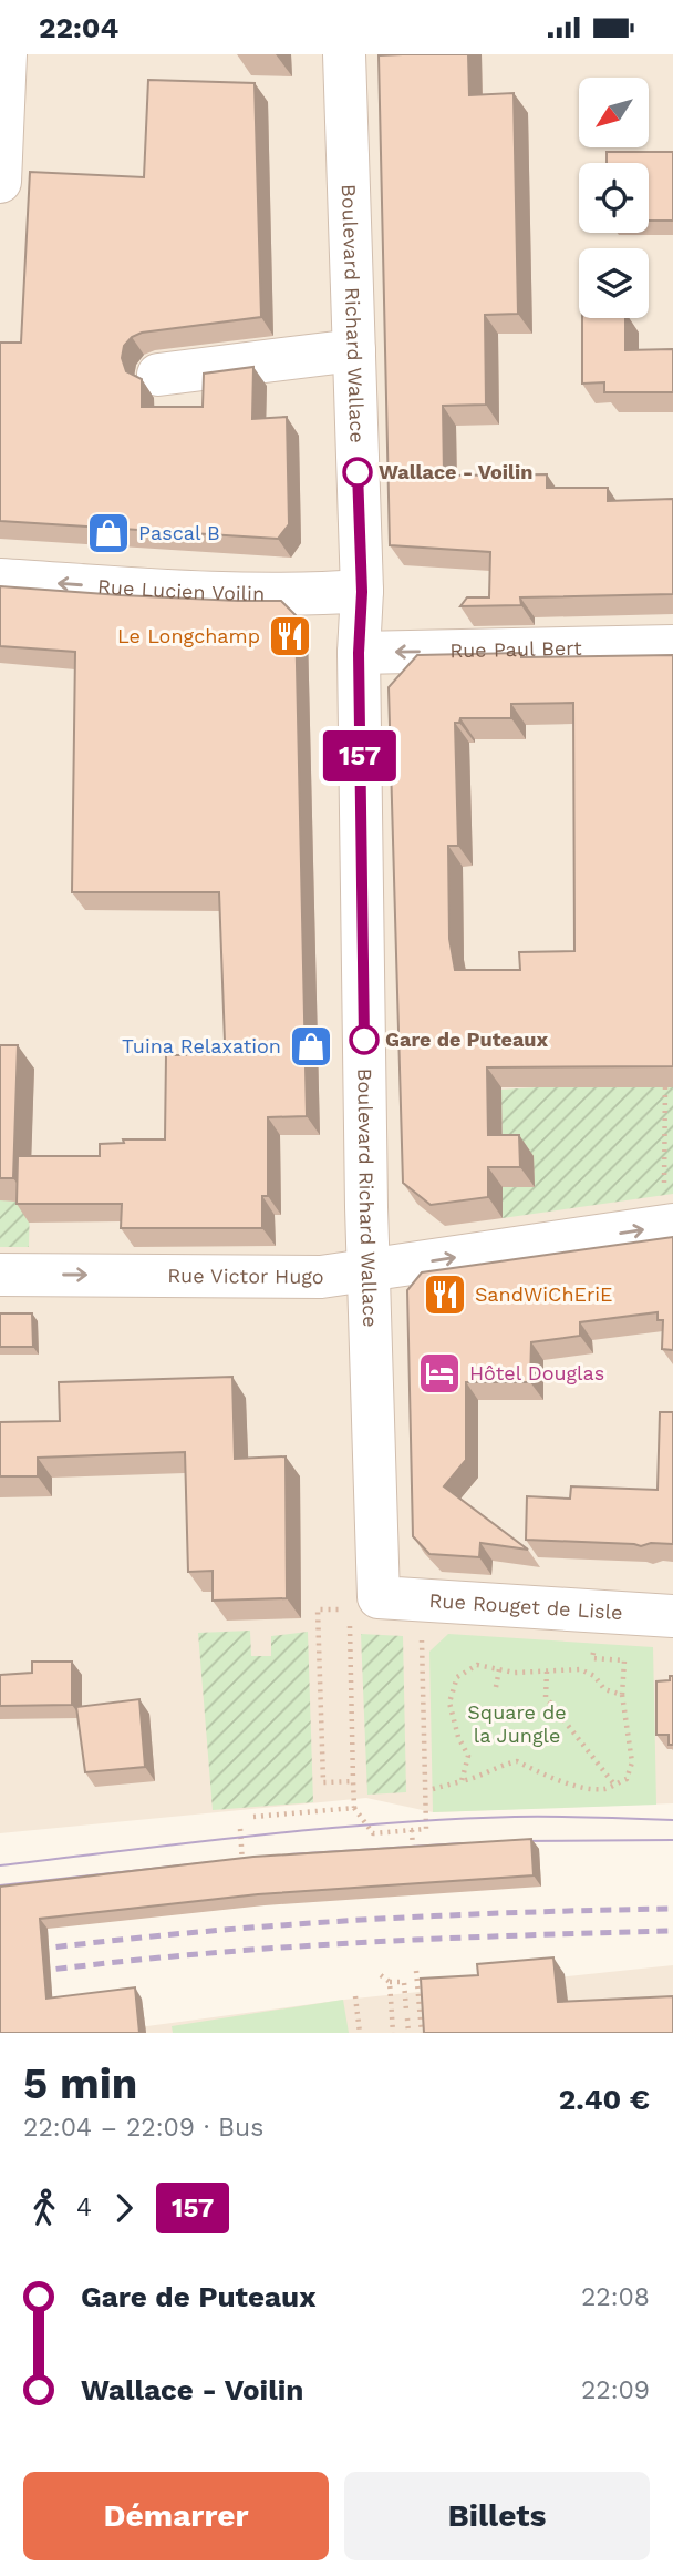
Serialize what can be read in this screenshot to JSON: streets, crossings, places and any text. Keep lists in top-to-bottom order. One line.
{"streets":{"street":["Boulevard Richard Wallace","Rue Lucien Voilin","Rue Paul Bert","Rue Victor Hugo","Rue Rouget de Lisle"]},"crossings":[["Boulevard Richard Wallace","Rue Lucien Voilin"],["Boulevard Richard Wallace","Rue Paul Bert"],["Boulevard Richard Wallace","Rue Victor Hugo"],["Boulevard Richard Wallace","Rue Rouget de Lisle"]],"one_way":["Rue Paul Bert","Rue Victor Hugo"],"parks":["Square de la Jungle"],"places":{"other":["Wallace - Voilin","Gare de Puteaux"],"shop":["Pascal B","Tuina Relaxation"],"restaurant":["Le Longchamp","SandWiChEriE"],"hotel":["Hôtel Douglas"]},"lines":["bus line 157"],"north":"bottom left","page":{"status":"22:04","on_map":"157","heading":["5 min","22:04 – 22:09 · Bus","2.40 €"],"legs":["4","157"],"list":[{"name":"Gare de Puteaux","value":"22:08"},{"name":"Wallace - Voilin","value":"22:09"}],"buttons":["Démarrer","Billets"]}}
